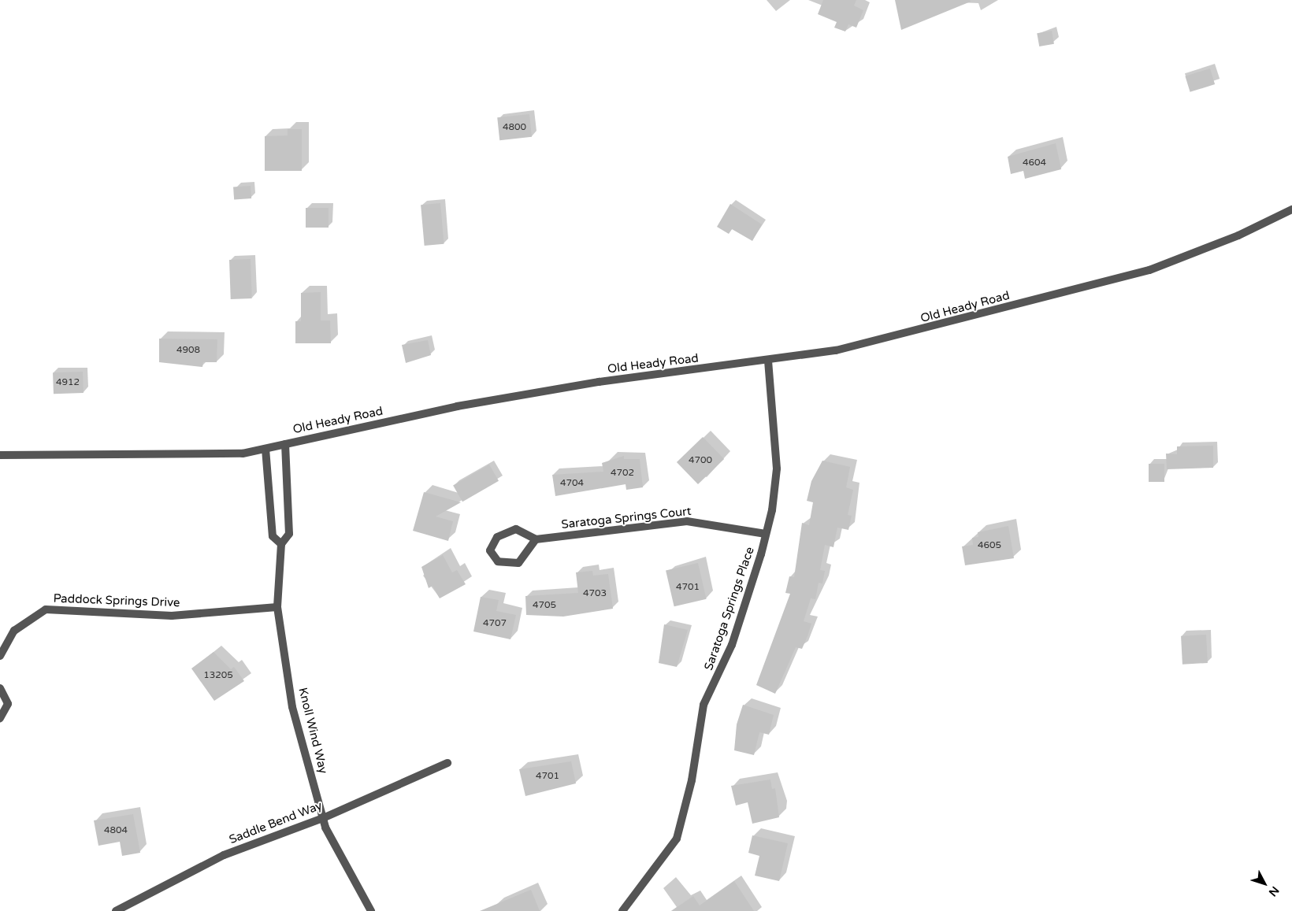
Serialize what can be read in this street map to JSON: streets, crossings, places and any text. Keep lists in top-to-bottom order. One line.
{"streets":{"street":["Old Heady Road","Saratoga Springs Court","Paddock Springs Drive","Saratoga Springs Place","Knoll Wind Way","Saddle Bend Way"]},"crossings":[["Old Heady Road","Saratoga Springs Place"],["Old Heady Road","Knoll Wind Way"],["Saratoga Springs Court","Saratoga Springs Place"],["Paddock Springs Drive","Knoll Wind Way"],["Knoll Wind Way","Saddle Bend Way"]],"house_numbers":["4800","4604","4908","4912","4700","4702","4704","4605","4701","4703","4705","4707","13205","4701","4804"],"north":"bottom right"}
